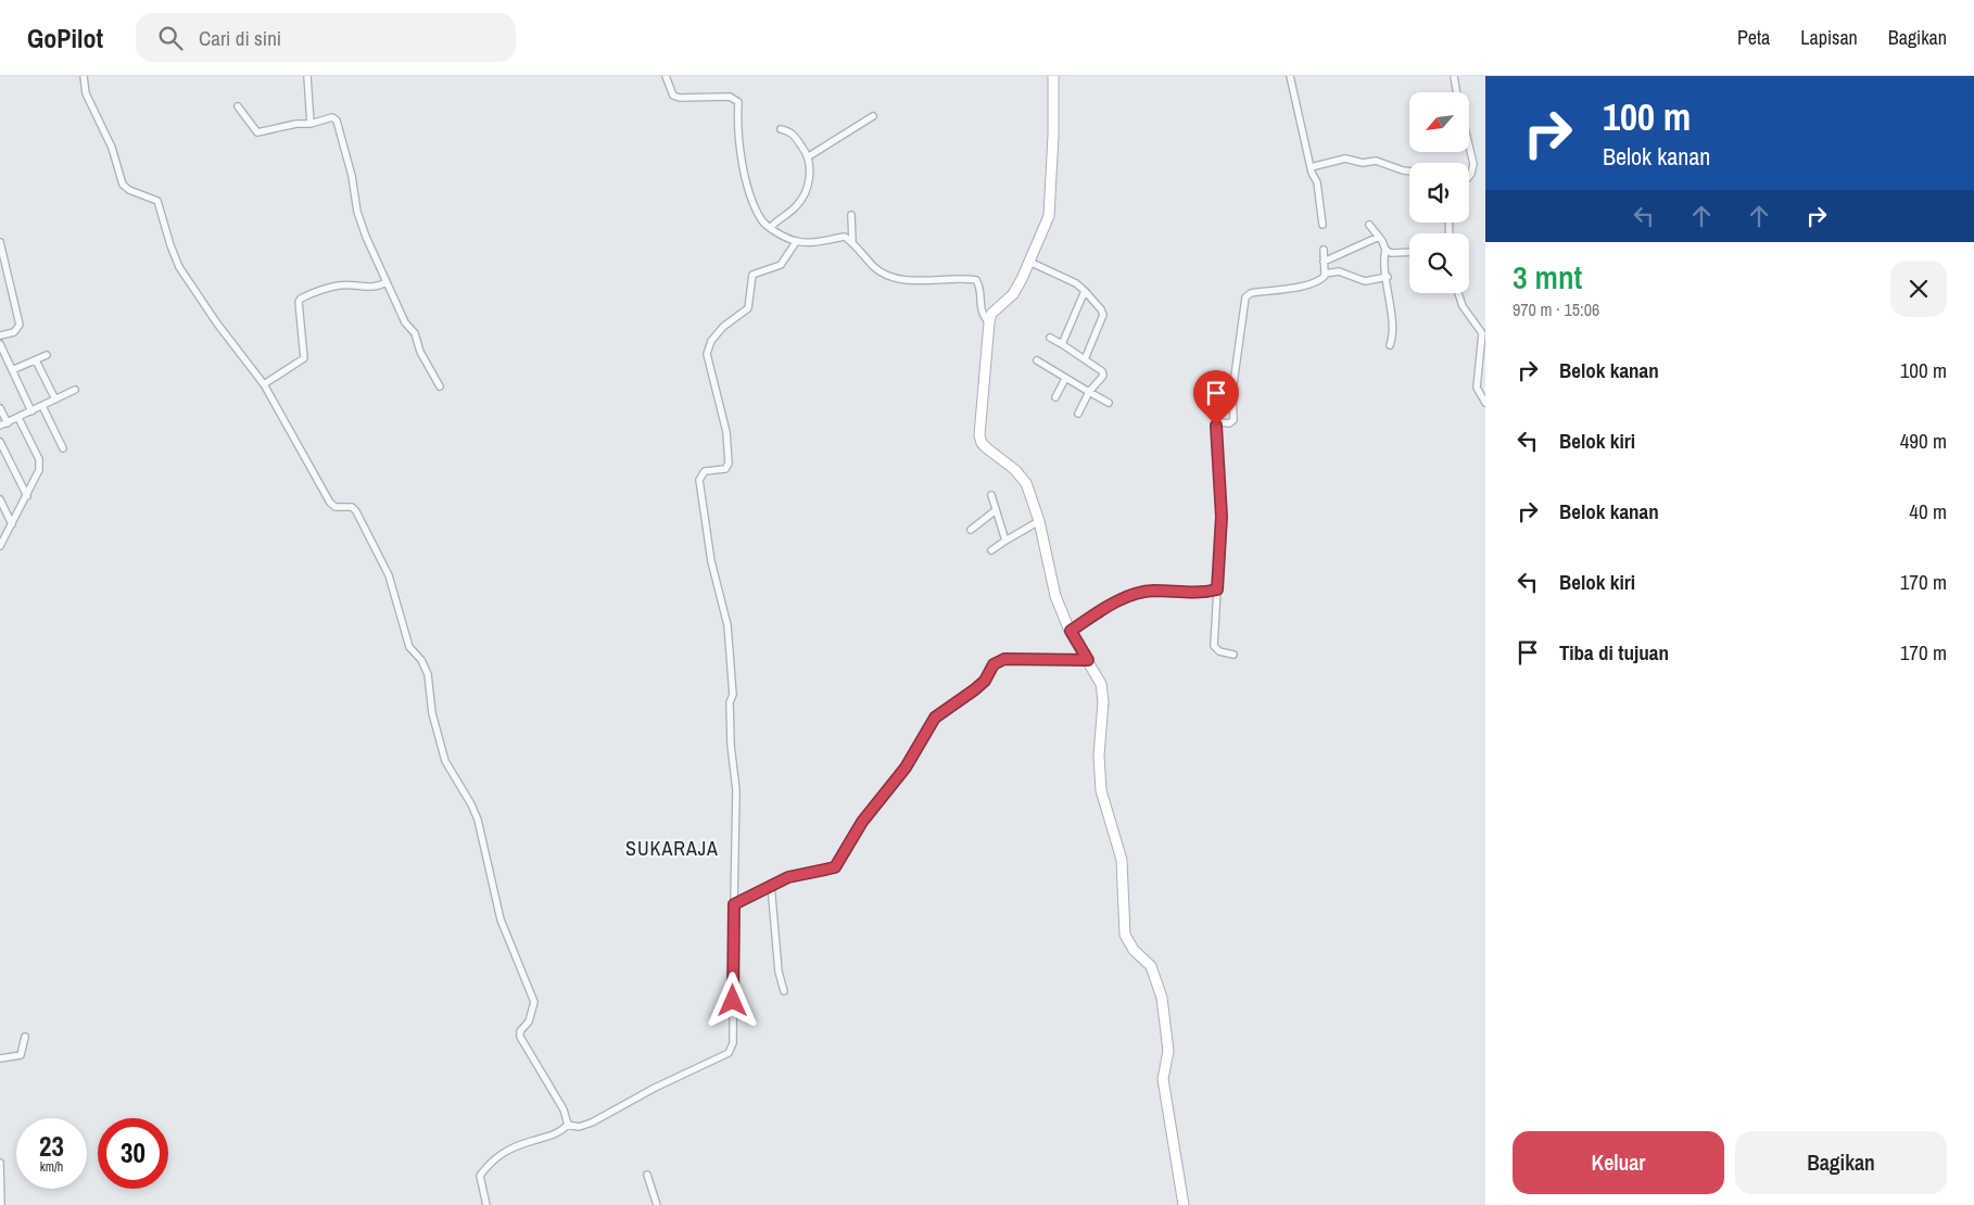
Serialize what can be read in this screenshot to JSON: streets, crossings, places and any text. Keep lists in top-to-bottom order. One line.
{"districts":["SUKARAJA"],"north":"bottom left","page":{"header":"GoPilot","search":"Cari di sini","nav":["Peta","Lapisan","Bagikan"],"turn":["100 m","Belok kanan"],"heading":["3 mnt","970 m · 15:06"],"list":[{"name":"Belok kanan","value":"100 m"},{"name":"Belok kiri","value":"490 m"},{"name":"Belok kanan","value":"40 m"},{"name":"Belok kiri","value":"170 m"},{"name":"Tiba di tujuan","value":"170 m"}],"speed":"23 km/h","limit":"30","buttons":["Keluar","Bagikan"]}}
